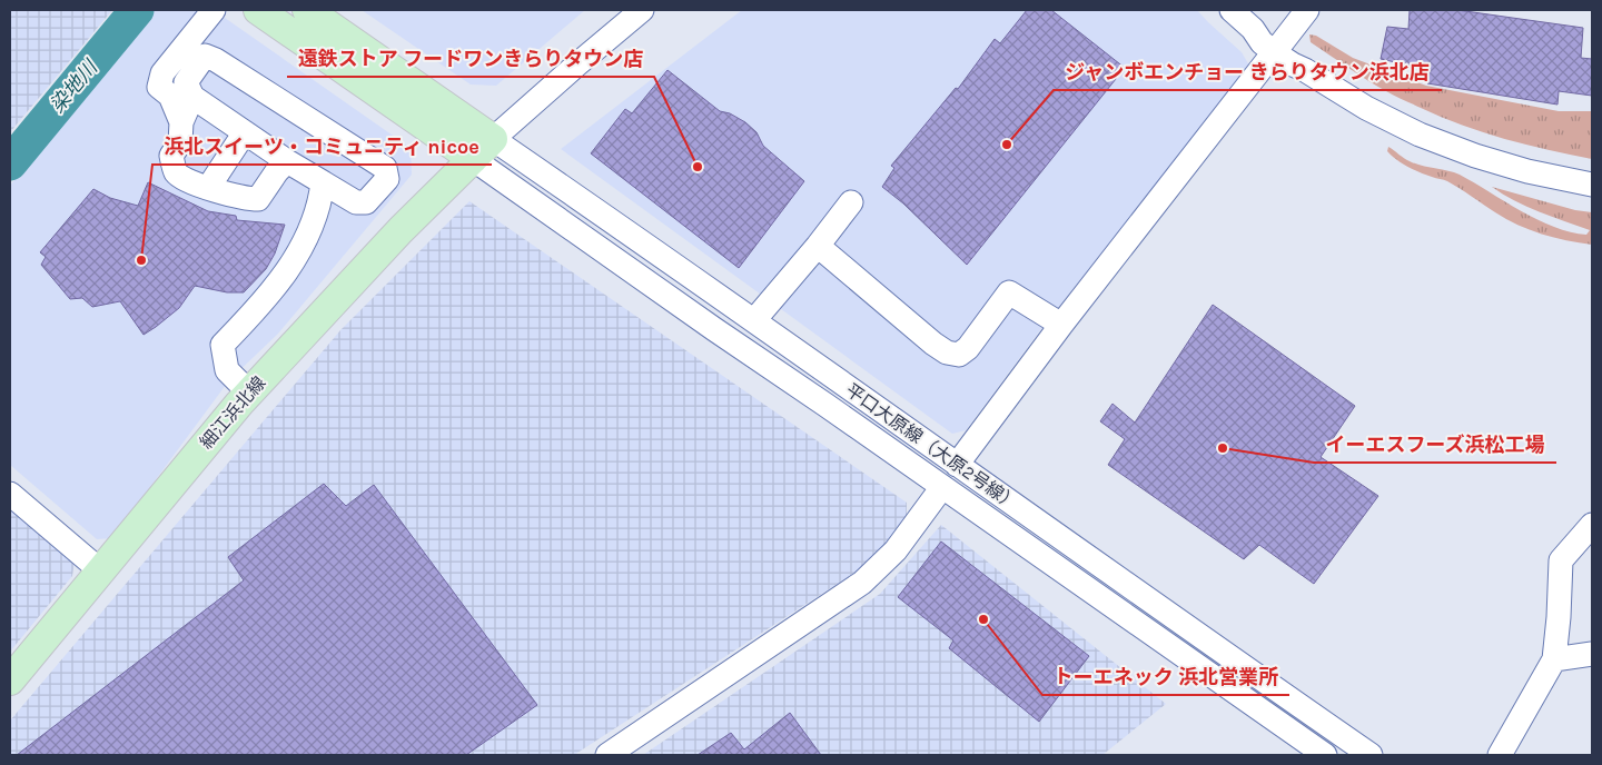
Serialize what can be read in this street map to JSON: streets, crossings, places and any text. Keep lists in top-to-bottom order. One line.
{"streets":{"main road":["細江浜北線"],"street":["平口大原線（大原2号線）"]},"crossings":[["細江浜北線","平口大原線（大原2号線）"]],"water":["染地川"],"places":["ジャンボエンチョー きらりタウン浜北店","遠鉄ストア フードワンきらりタウン店","浜北スイーツ・コミュニティ nicoe","イーエスフーズ浜松工場","トーエネック 浜北営業所"]}
